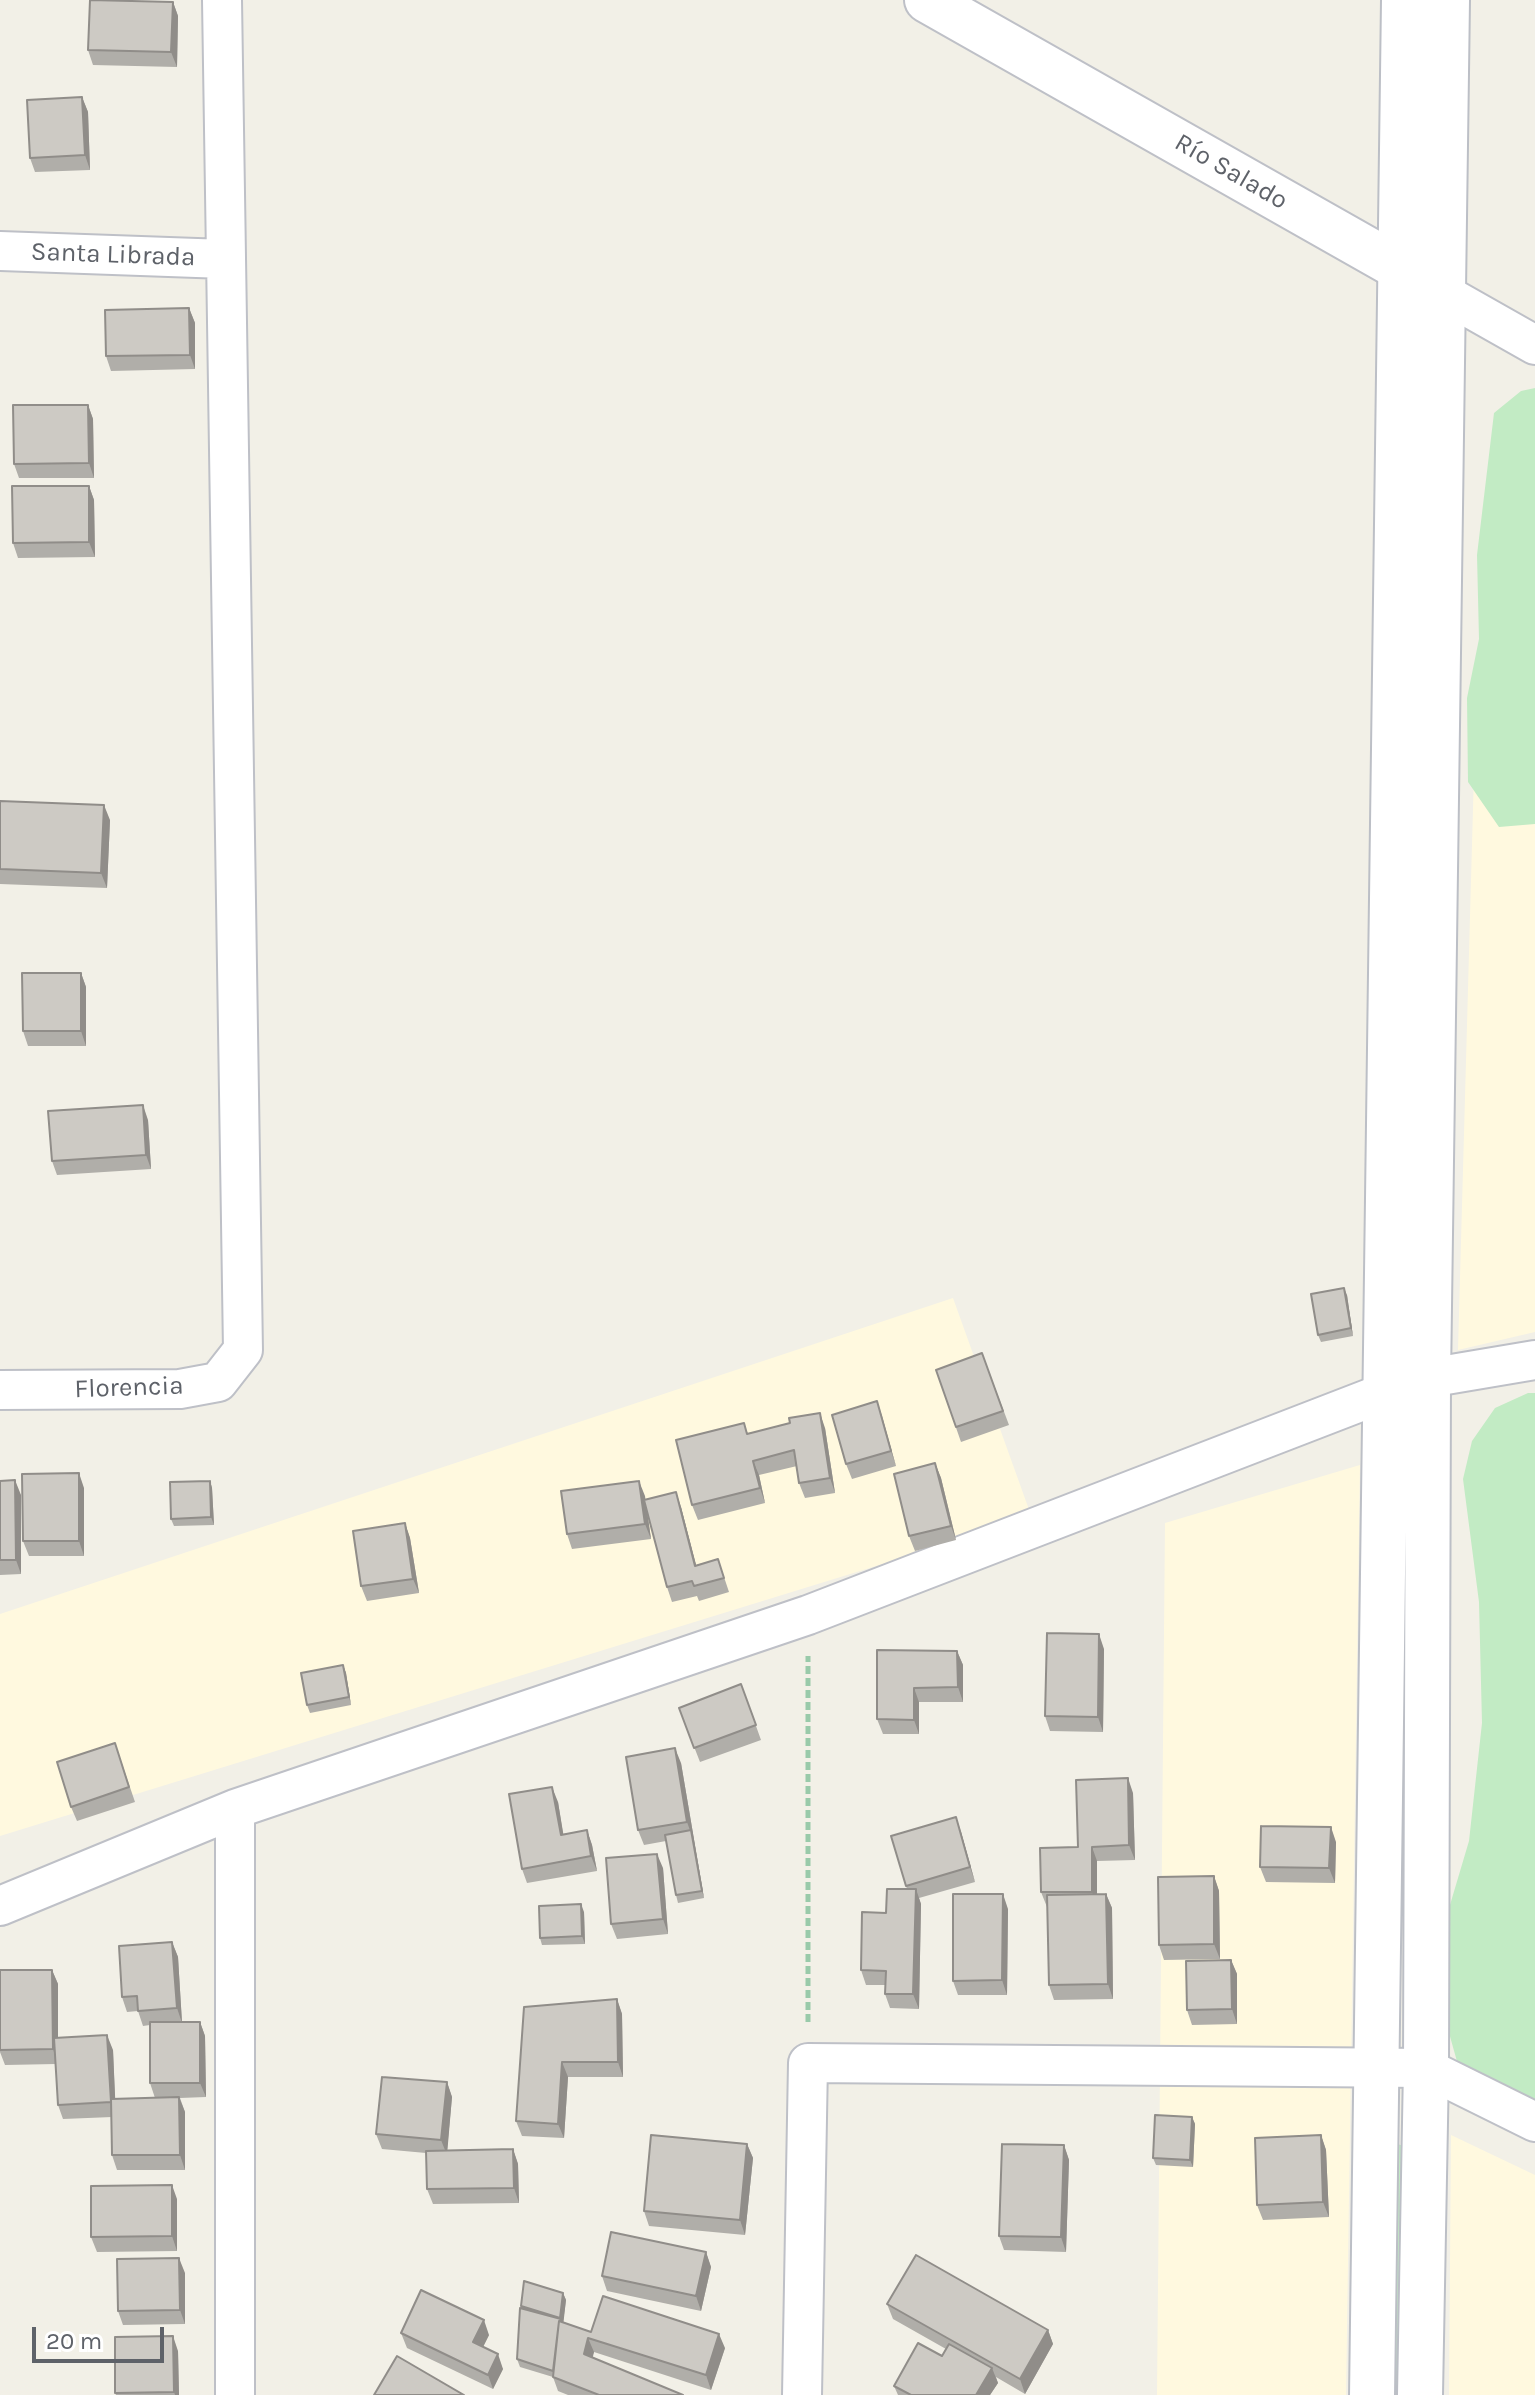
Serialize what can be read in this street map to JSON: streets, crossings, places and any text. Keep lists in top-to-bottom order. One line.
{"streets":{"main road":["Río Salado"],"street":["Santa Librada","Florencia"]},"crossings":[["Santa Librada","Florencia"]],"scale_bar":"20 m"}
